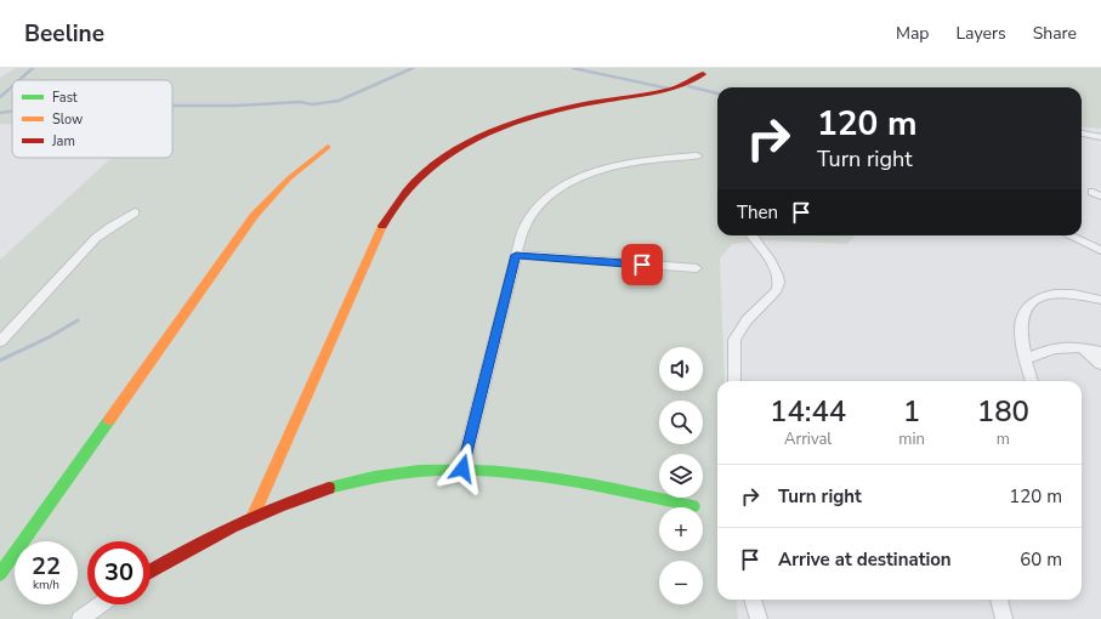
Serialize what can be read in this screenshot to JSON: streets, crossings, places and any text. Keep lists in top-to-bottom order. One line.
{"legend":["Fast","Slow","Jam"],"page":{"header":"Beeline","nav":["Map","Layers","Share"],"turn":["120 m","Turn right"],"then":"Then","map_buttons":["+","−"],"eta":["14:44","Arrival","1","min","180","m"],"list":[{"name":"Turn right","value":"120 m"},{"name":"Arrive at destination","value":"60 m"}],"speed":"22 km/h","limit":"30"}}
